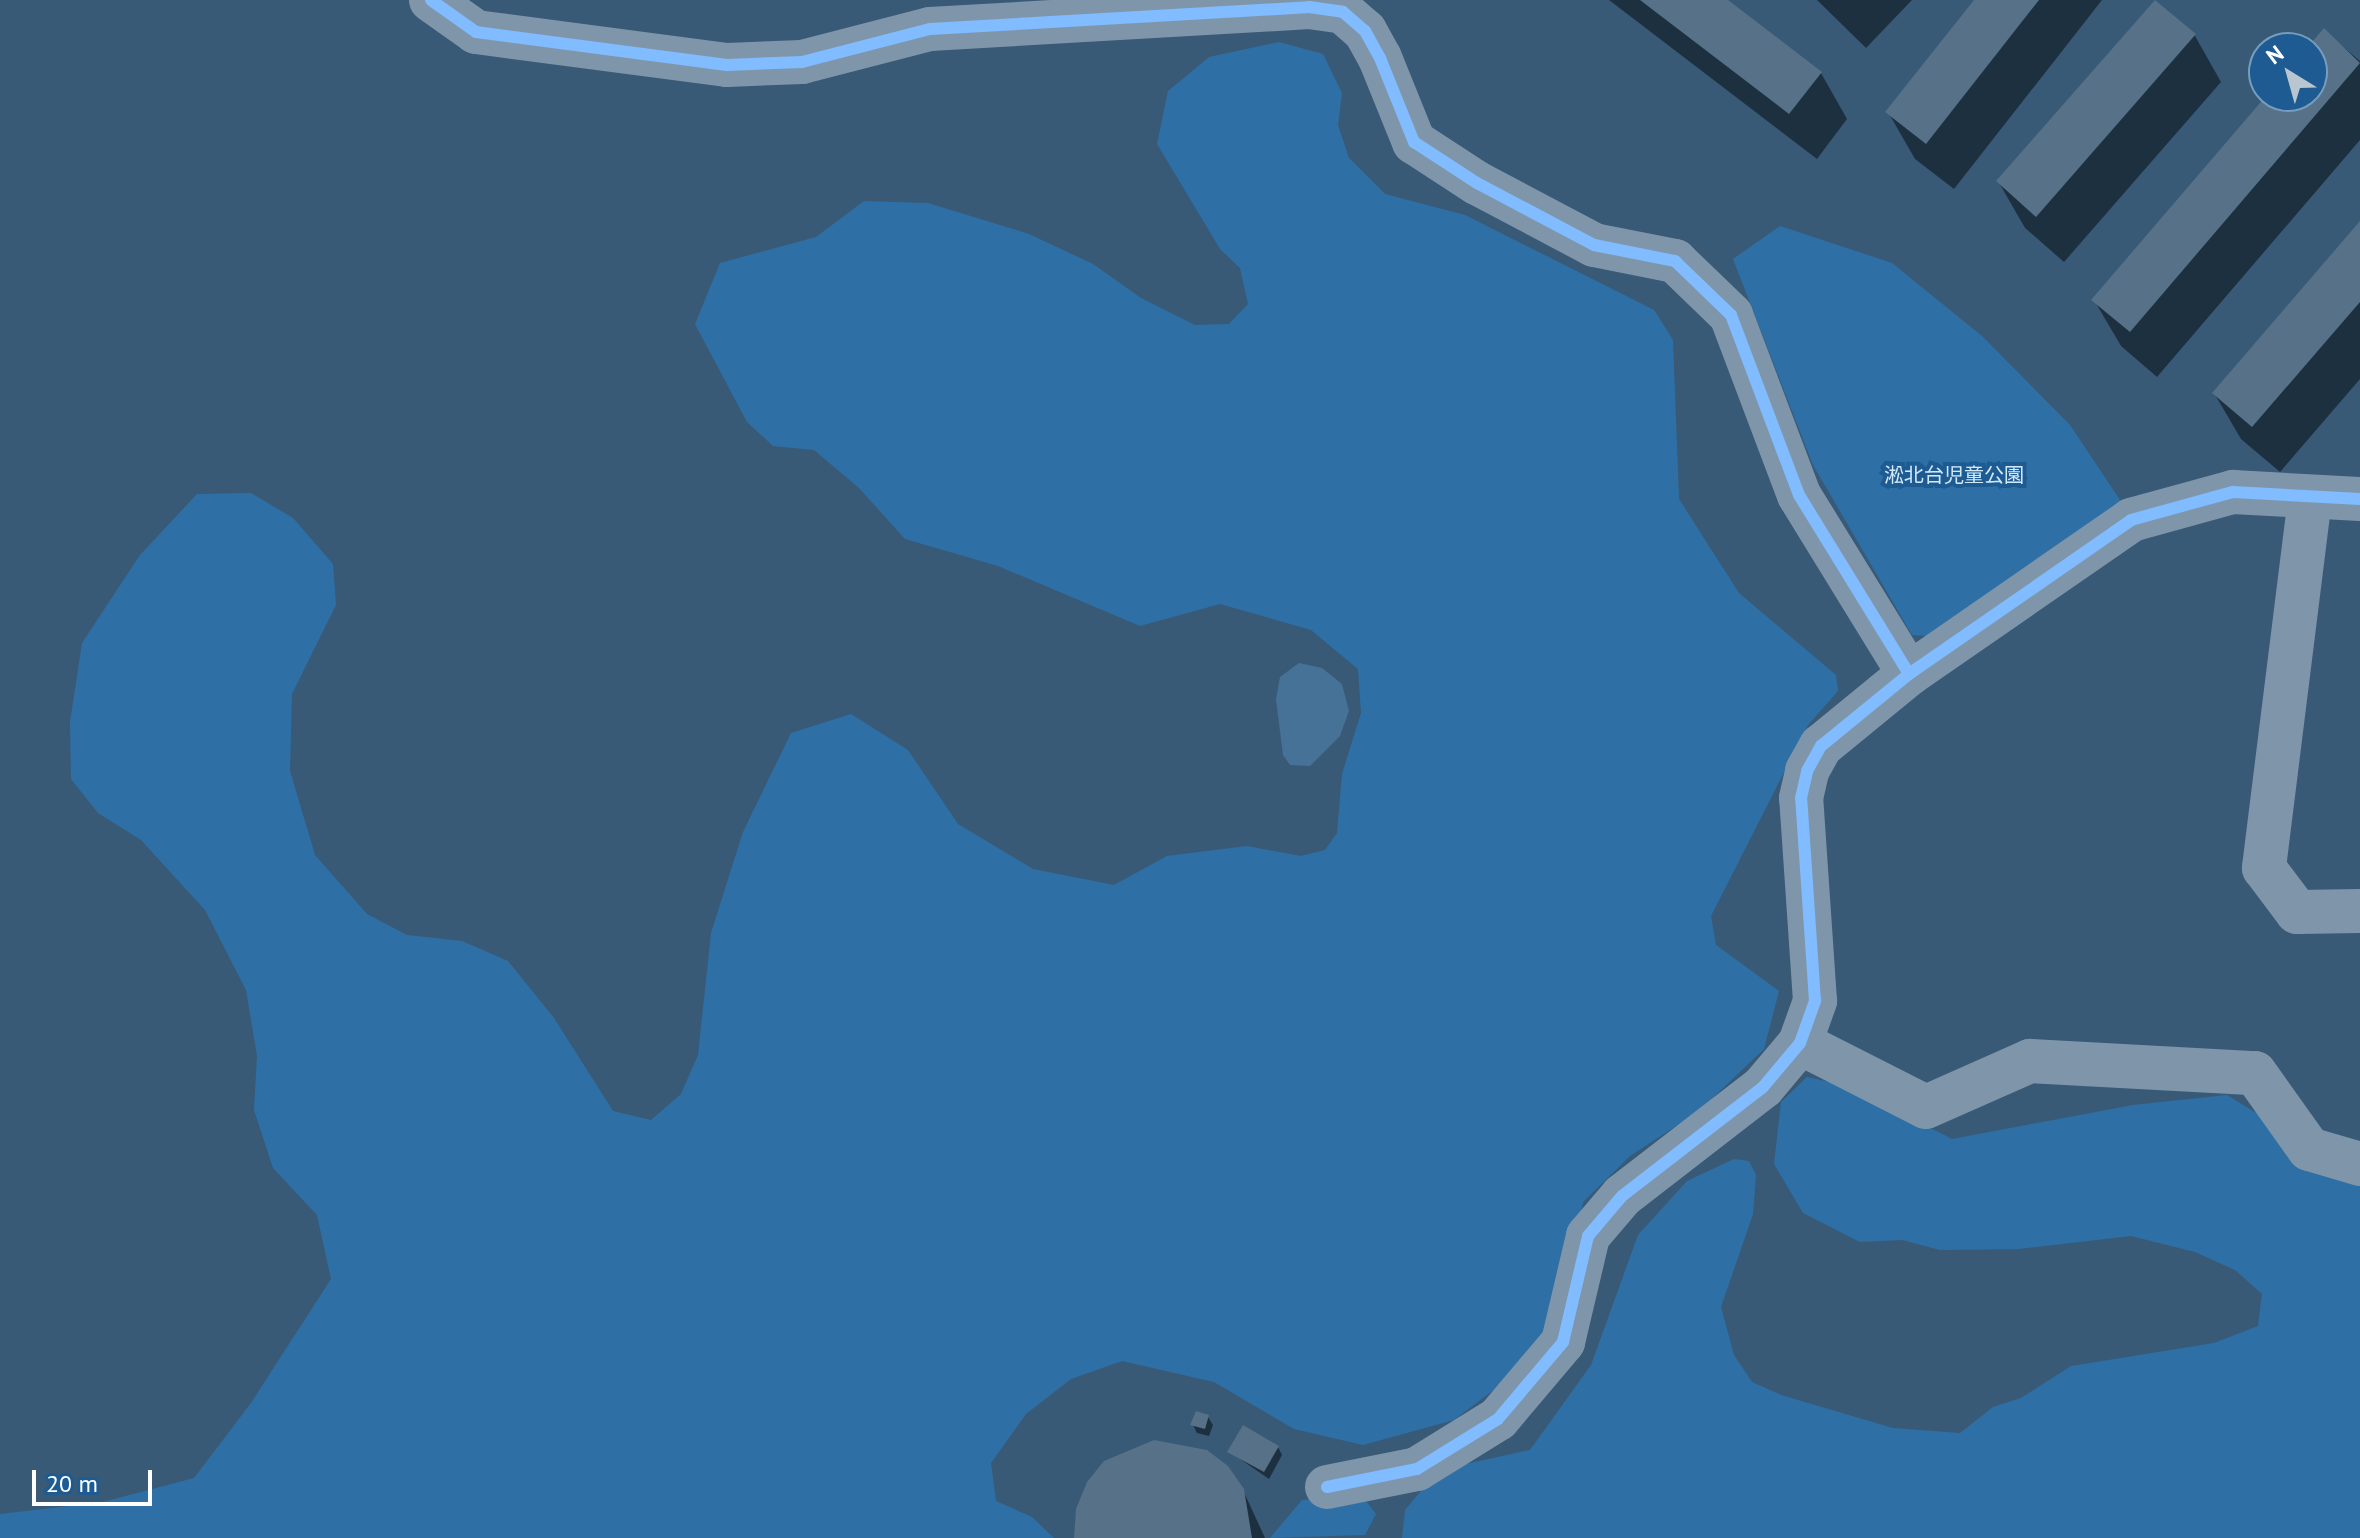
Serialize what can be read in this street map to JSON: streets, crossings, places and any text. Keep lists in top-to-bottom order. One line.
{"parks":["淞北台児童公園"],"scale_bar":"20 m","north":"top left"}
